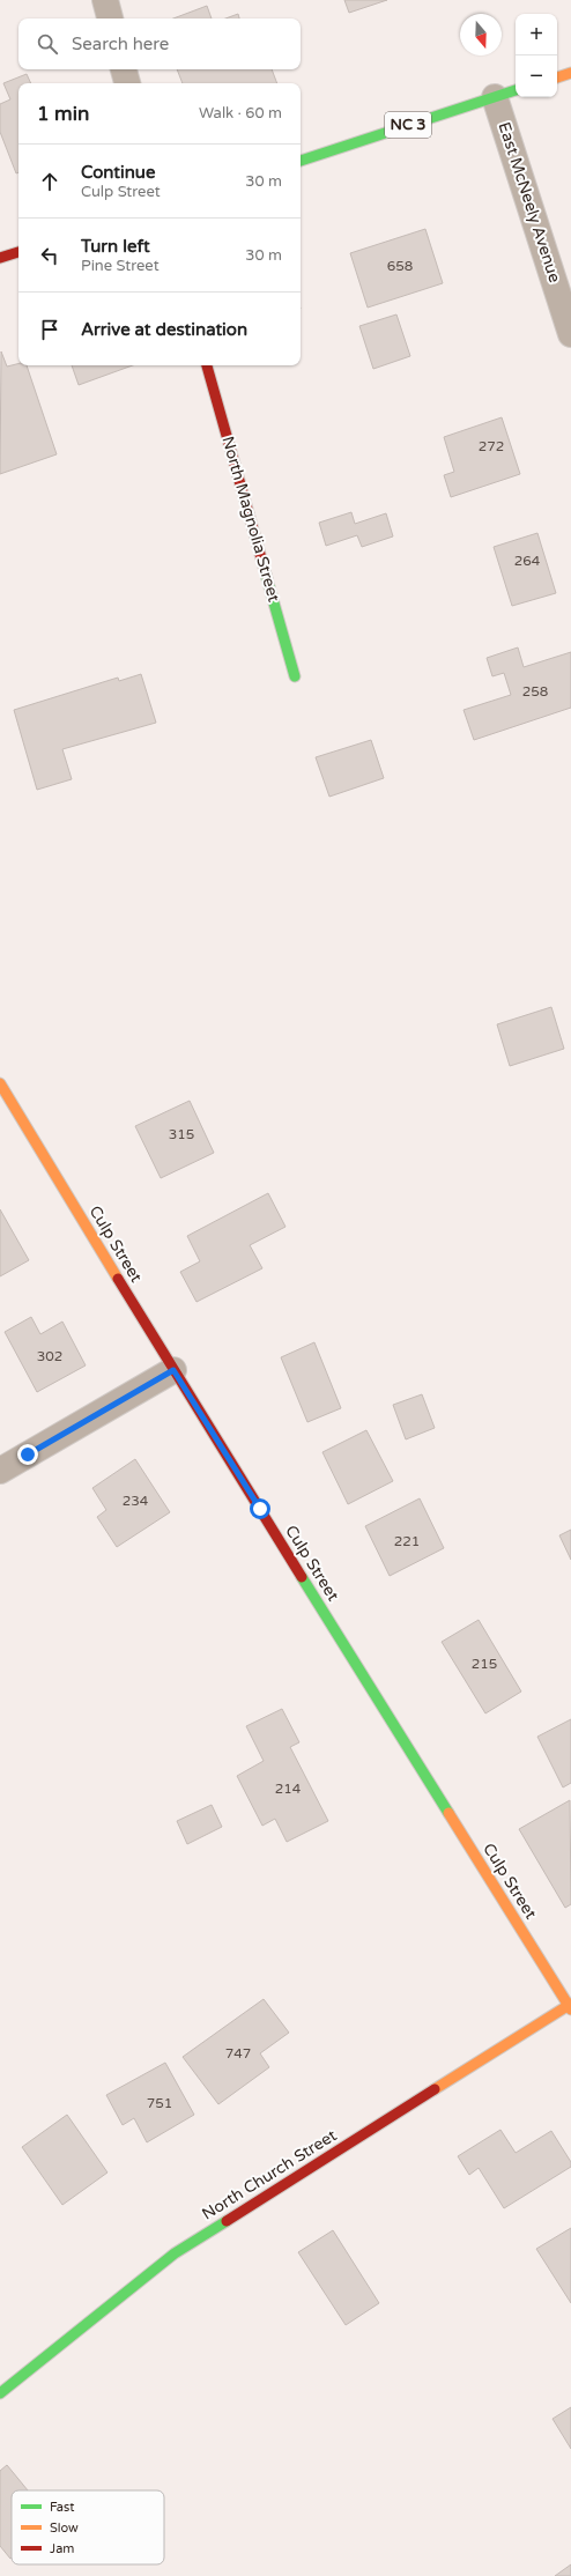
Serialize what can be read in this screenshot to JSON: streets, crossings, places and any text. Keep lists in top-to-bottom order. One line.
{"streets":{"street":["NC 3","East McNeely Avenue","North Magnolia Street","Culp Street","North Church Street"]},"crossings":[["NC 3","East McNeely Avenue"],["Culp Street","North Church Street"]],"house_numbers":["658","272","264","258","315","302","234","221","215","214","747","751"],"legend":["Fast","Slow","Jam"],"north":"bottom","page":{"map_buttons":["+","−"],"search":"Search here","heading":["1 min","Walk · 60 m"],"list":[["Continue","Culp Street","30 m"],["Turn left","Pine Street","30 m"],"Arrive at destination"]}}
